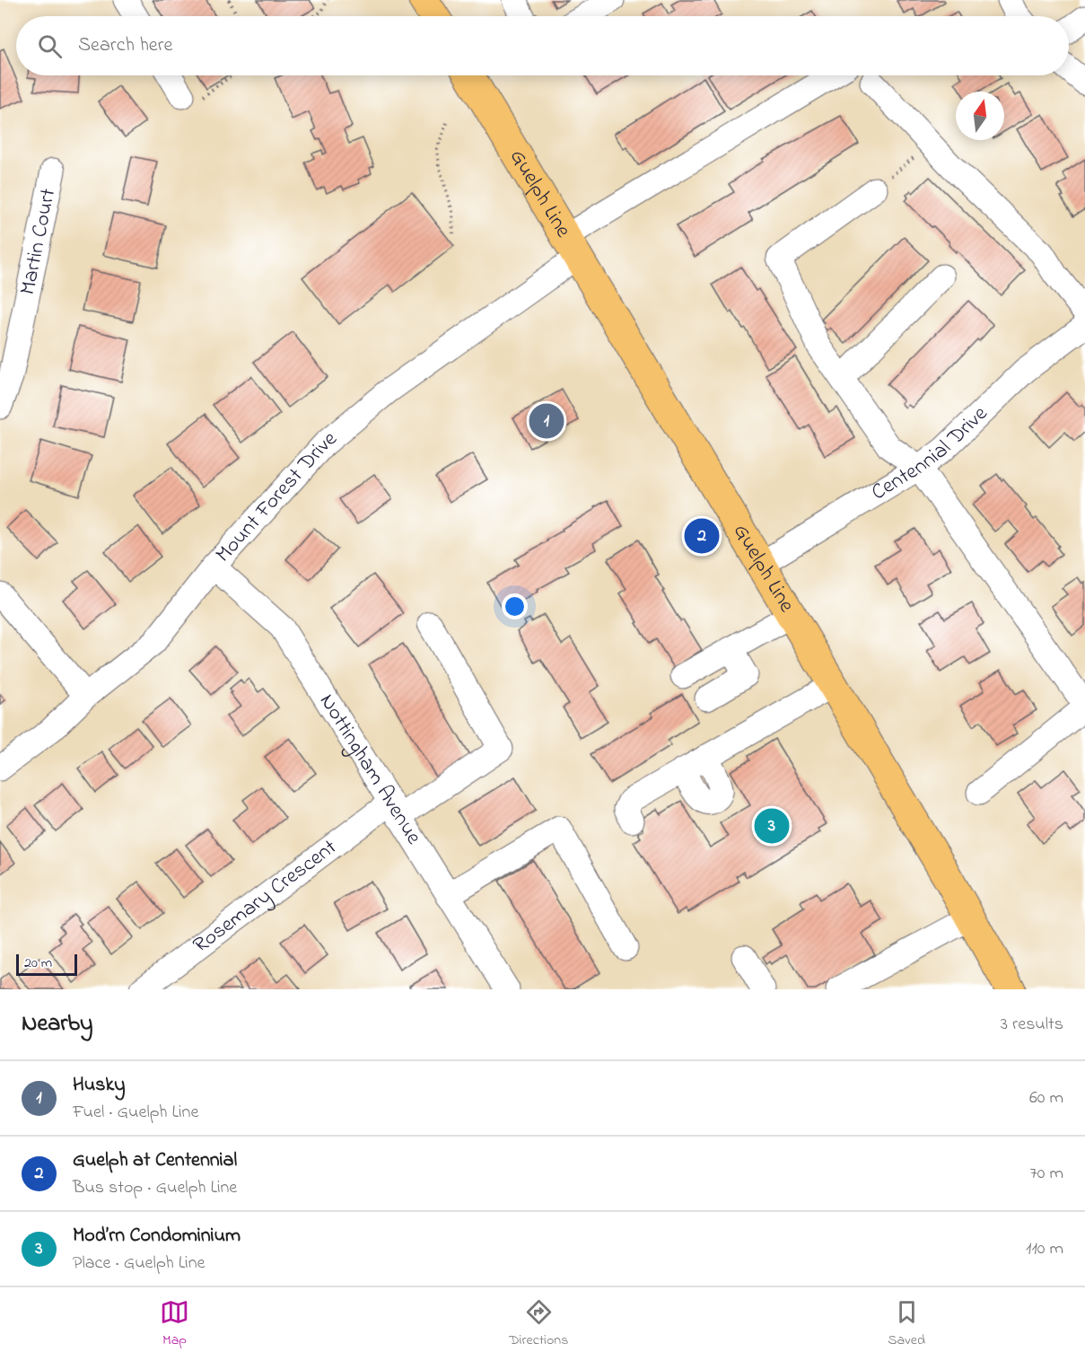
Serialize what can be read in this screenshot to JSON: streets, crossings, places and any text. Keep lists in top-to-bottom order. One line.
{"streets":{"main road":["Guelph Line"],"street":["Martin Court","Centennial Drive","Mount Forest Drive","Nottingham Avenue","Rosemary Crescent"]},"crossings":[["Guelph Line","Centennial Drive"],["Guelph Line","Mount Forest Drive"],["Mount Forest Drive","Nottingham Avenue"],["Nottingham Avenue","Rosemary Crescent"]],"scale_bar":"20 m","north":"top","page":{"search":"Search here","pins":["1","2","3"],"scale":"20 m","heading":["Nearby","3 results"],"list":[{"mark":"1","name":"Husky","note":"Fuel · Guelph Line","value":"60 m"},{"mark":"2","name":"Guelph at Centennial","note":"Bus stop · Guelph Line","value":"70 m"},{"mark":"3","name":"Mod’rn Condominium","note":"Place · Guelph Line","value":"110 m"}],"nav":["Map","Directions","Saved"]}}
